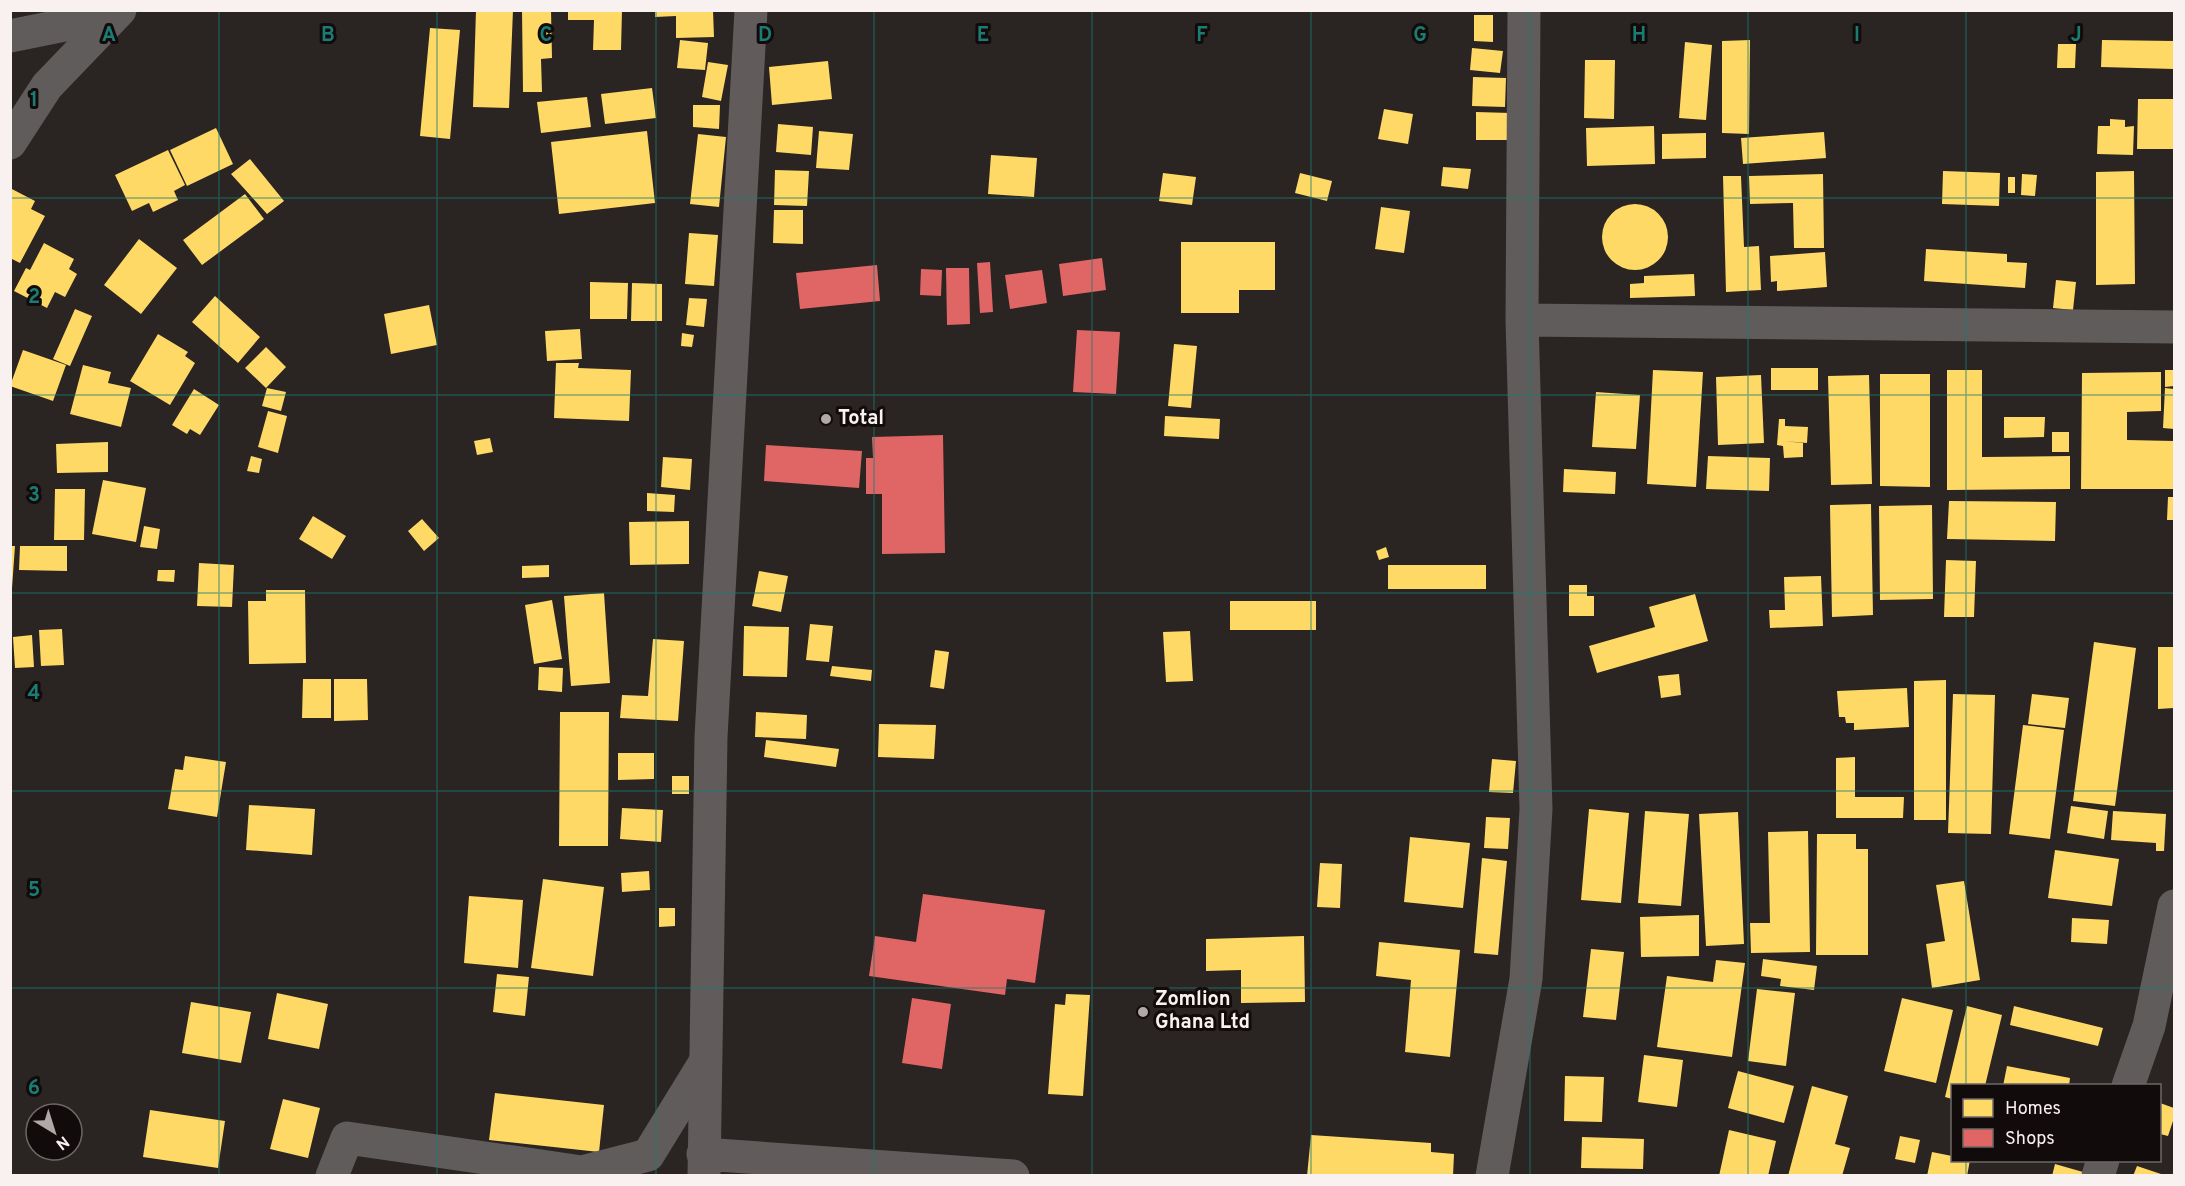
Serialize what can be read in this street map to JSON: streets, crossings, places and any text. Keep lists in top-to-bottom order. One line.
{"places":["Total","Zomlion Ghana Ltd"],"legend":["Homes","Shops"],"north":"bottom right","grid":{"columns":["A","B","C","D","E","F","G","H","I","J"],"rows":["1","2","3","4","5","6"]}}
